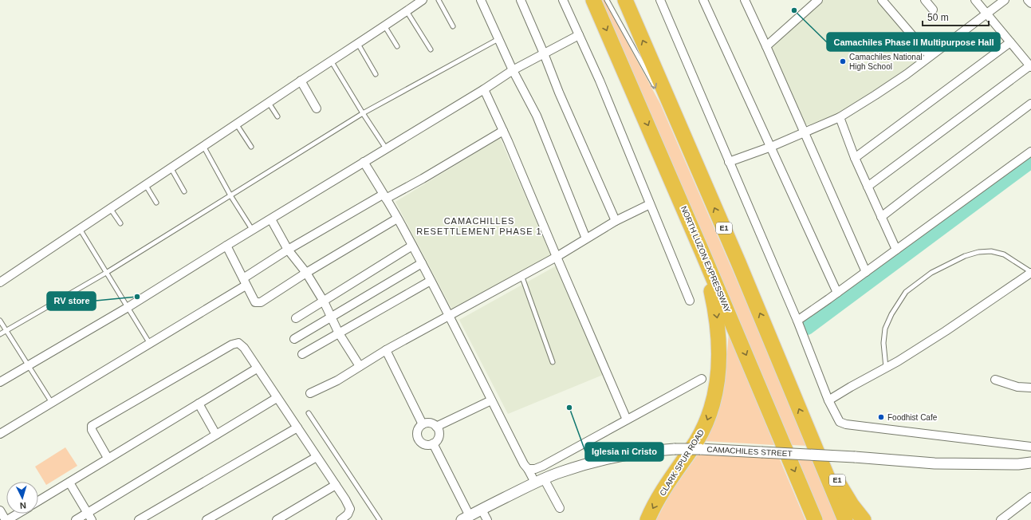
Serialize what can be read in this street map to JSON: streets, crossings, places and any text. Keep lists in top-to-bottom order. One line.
{"streets":{"highway":["E1","NORTH LUZON EXPRESSWAY","CLARK SPUR ROAD"],"street":["CAMACHILES STREET"]},"crossings":[["NORTH LUZON EXPRESSWAY","CLARK SPUR ROAD"]],"one_way":["CLARK SPUR ROAD"],"districts":["CAMACHILLES RESETTLEMENT PHASE 1"],"places":["Camachiles Phase II Multipurpose Hall","Camachiles National High School","RV store","Iglesia ni Cristo","Foodhist Cafe"],"scale_bar":"50 m","north":"bottom"}
